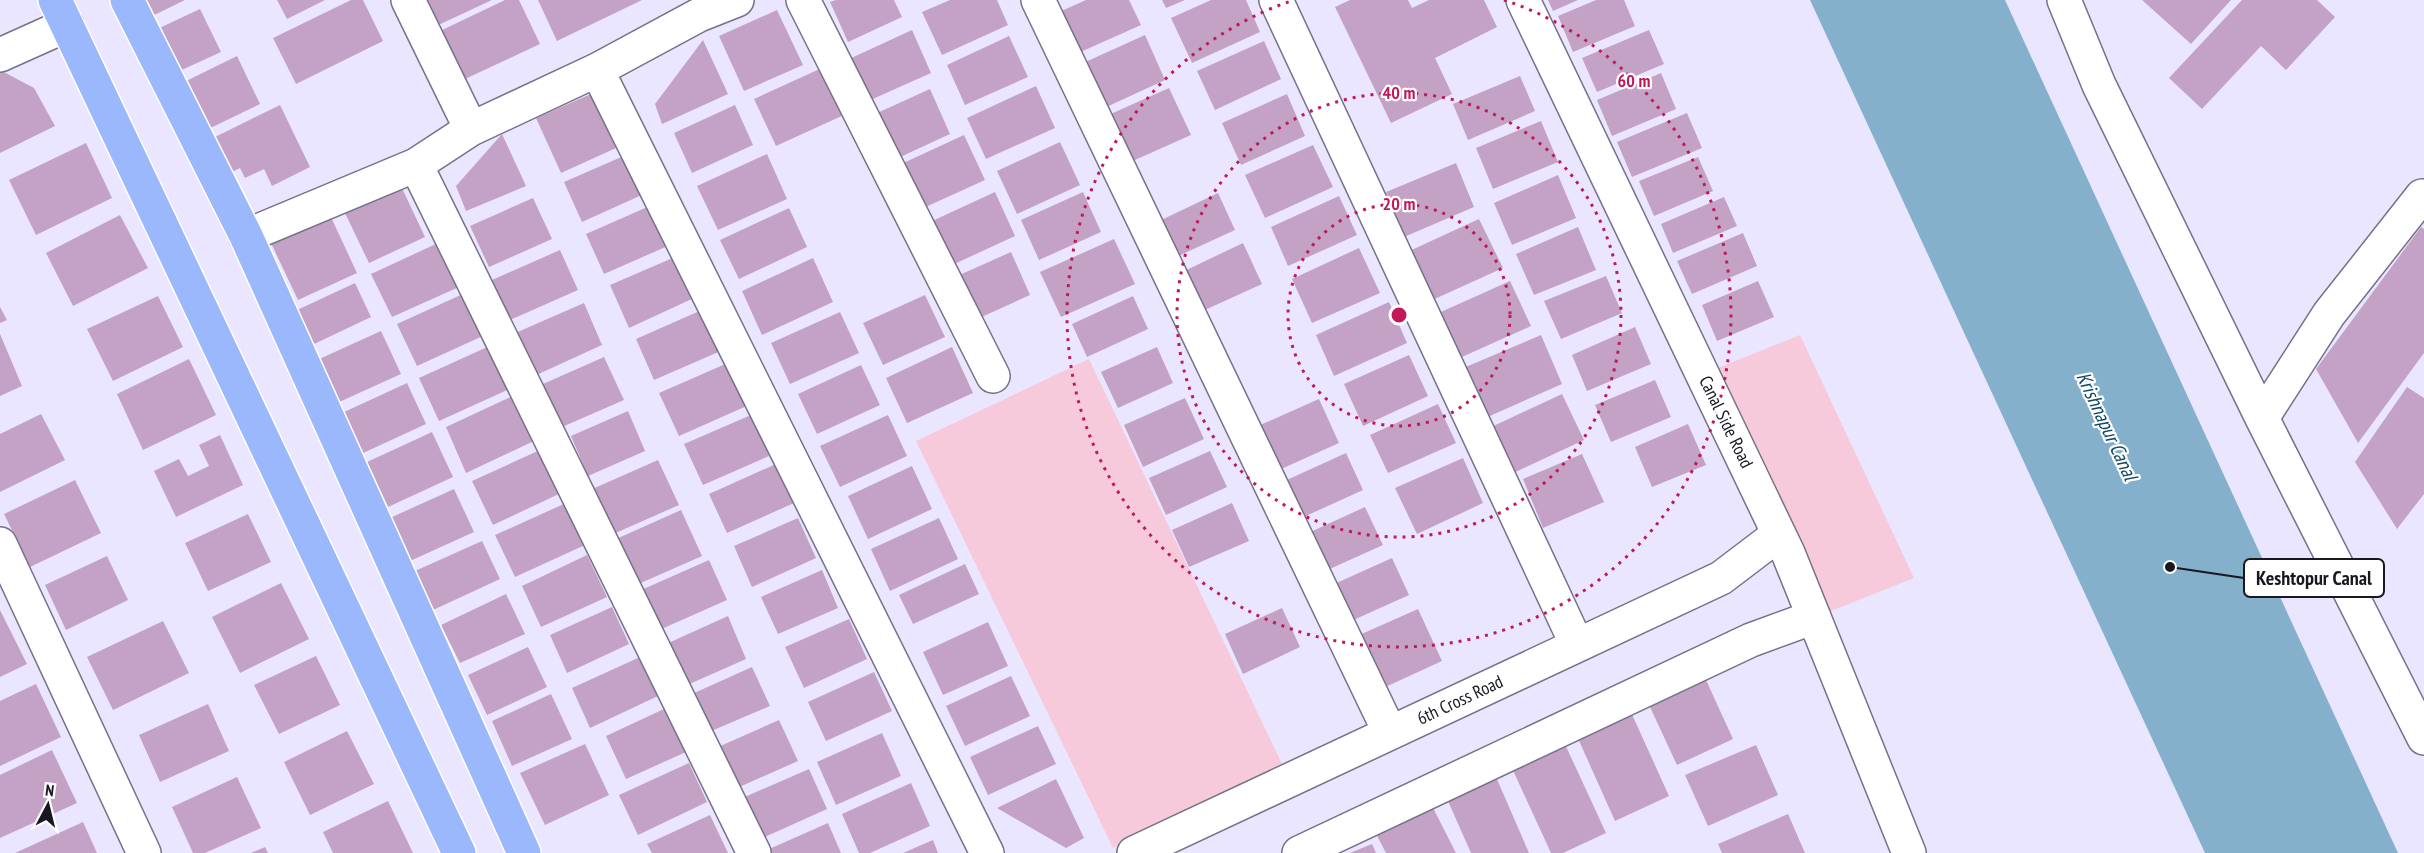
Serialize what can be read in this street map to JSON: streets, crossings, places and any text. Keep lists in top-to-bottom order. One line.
{"streets":{"street":["Canal Side Road","6th Cross Road"]},"crossings":[["Canal Side Road","6th Cross Road"]],"water":["Krishnapur Canal"],"places":["Keshtopur Canal"],"north":"top","rings":["60 m","40 m","20 m"]}
